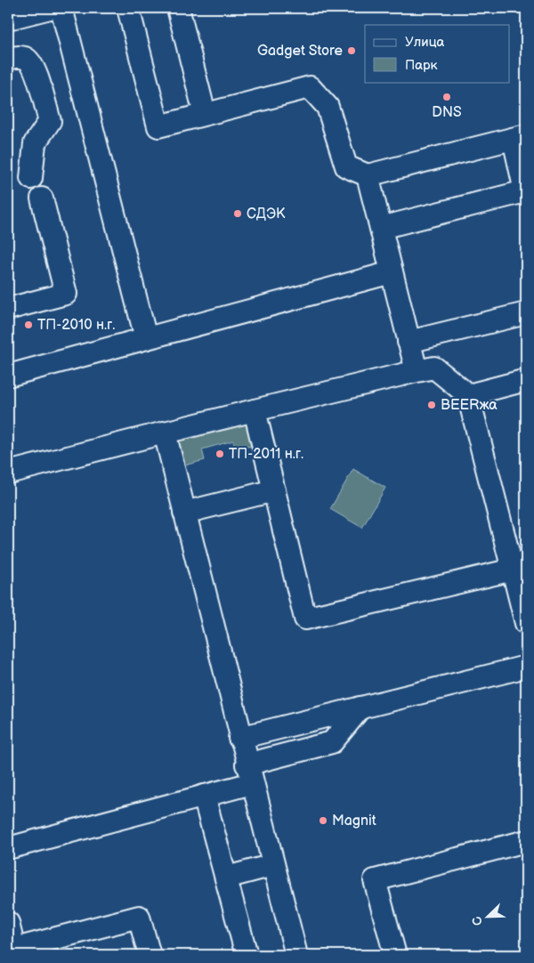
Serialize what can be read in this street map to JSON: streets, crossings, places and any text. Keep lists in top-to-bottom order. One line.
{"places":["Gadget Store","DNS","СДЭК","ТП-2010 н.г.","BEERжа","ТП-2011 н.г.","Magnit"],"legend":["Улица","Парк"],"north":"bottom left"}
